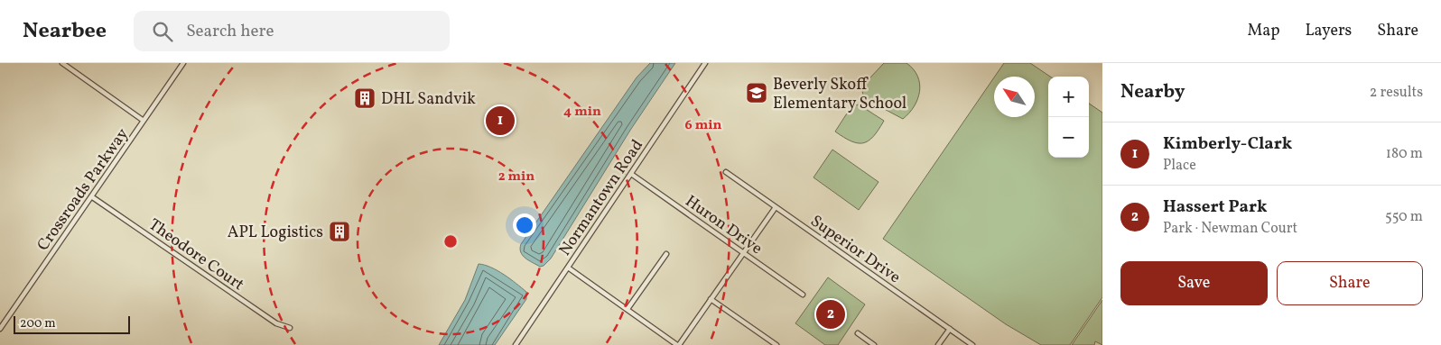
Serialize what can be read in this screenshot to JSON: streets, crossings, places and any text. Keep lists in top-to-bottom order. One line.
{"streets":{"street":["Crossroads Parkway","Normantown Road","Huron Drive","Superior Drive","Theodore Court"]},"crossings":[["Crossroads Parkway","Theodore Court"],["Normantown Road","Huron Drive"]],"places":{"school or university":["Beverly Skoff Elementary School"],"building":["DHL Sandvik","APL Logistics"]},"scale_bar":"200 m","north":"top left","page":{"header":"Nearbee","search":"Search here","nav":["Map","Layers","Share"],"heading":["Nearby","2 results"],"map_buttons":["+","−"],"pins":["1","2"],"list":[{"mark":"1","name":"Kimberly-Clark","note":"Place","value":"180 m"},{"mark":"2","name":"Hassert Park","note":"Park · Newman Court","value":"550 m"}],"buttons":["Save","Share"],"scale":"200 m"},"rings":["4 min","6 min","2 min"]}
